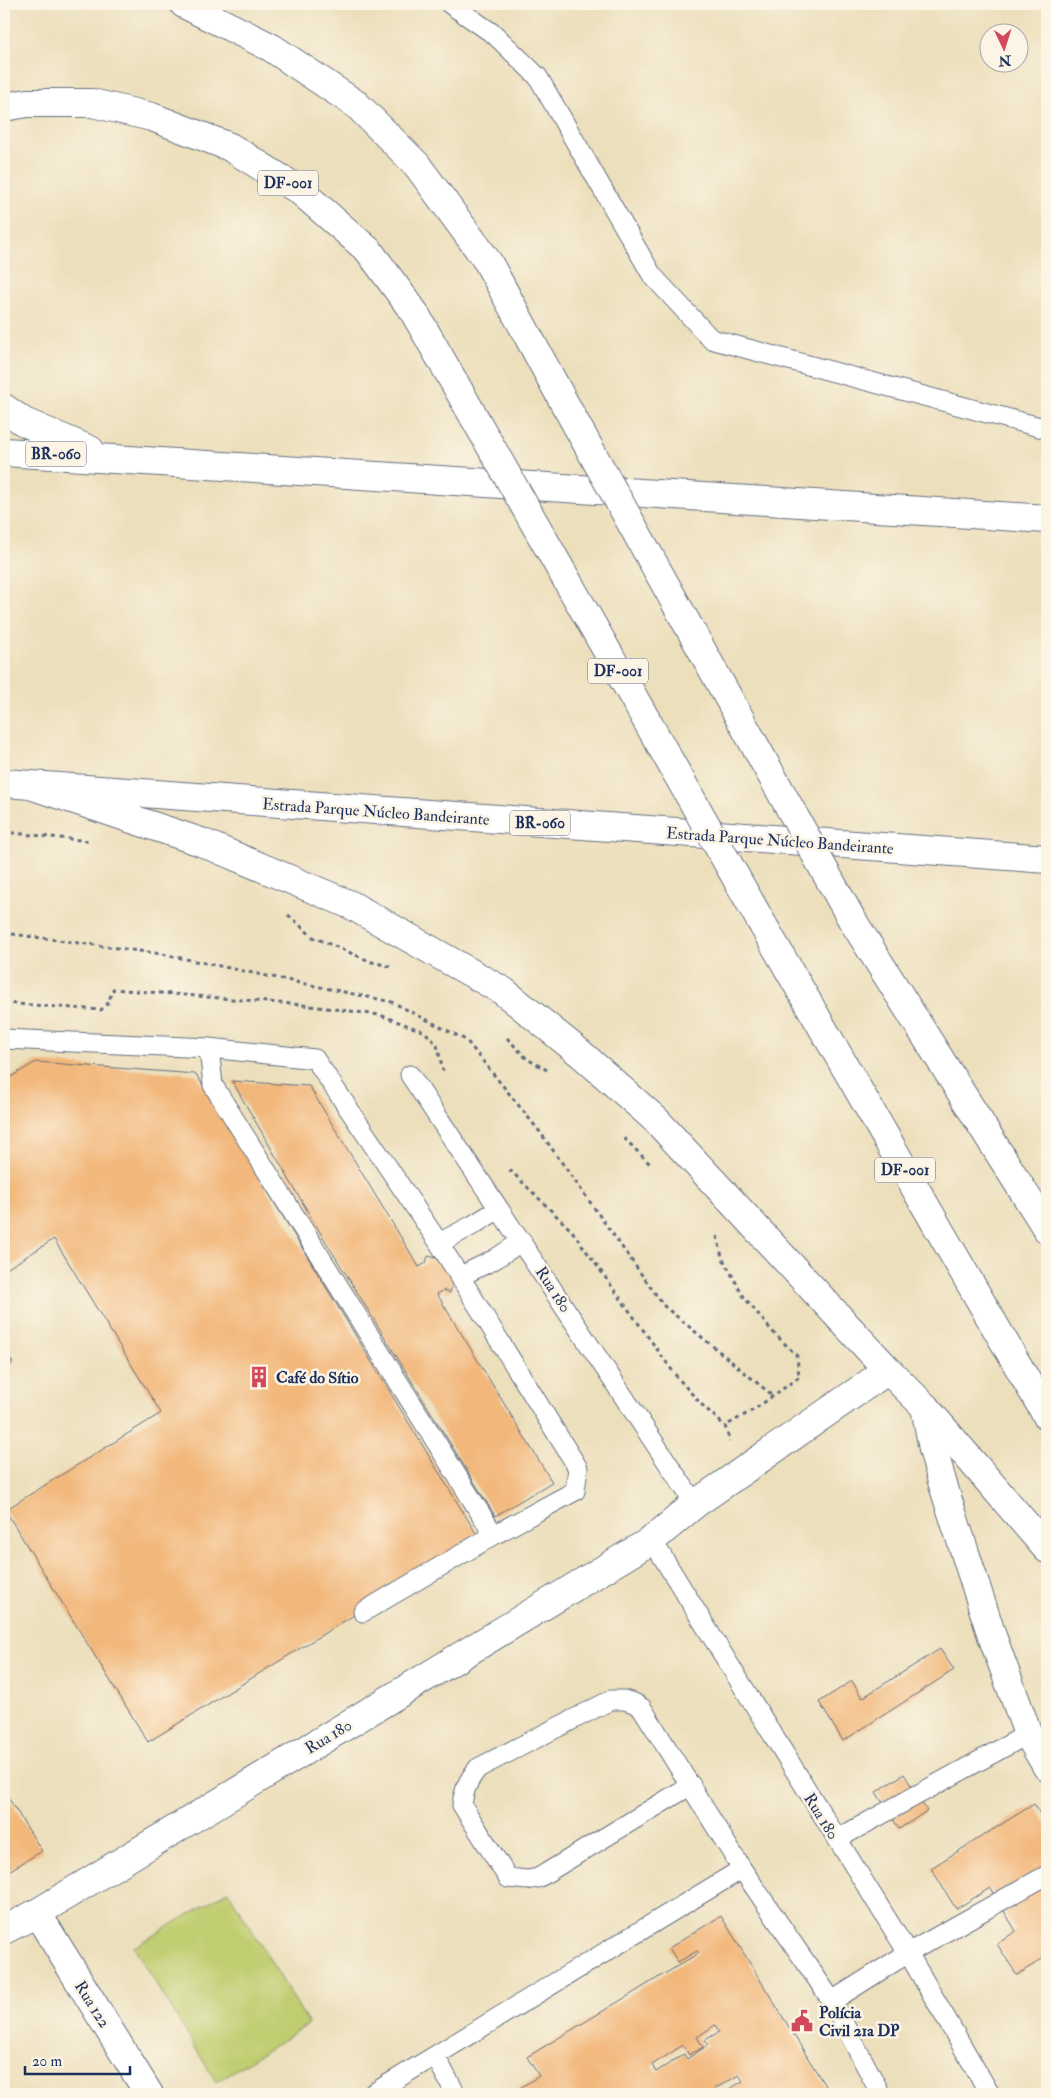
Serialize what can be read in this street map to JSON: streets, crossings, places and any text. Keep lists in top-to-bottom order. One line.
{"streets":{"main road":["DF-001","BR-060","Estrada Parque Núcleo Bandeirante","Rua 180","Rua 122"]},"crossings":[["Rua 180","Rua 122"]],"places":{"building":["Café do Sítio"],"public building":["Polícia Civil 21a DP"]},"scale_bar":"20 m","north":"bottom"}
